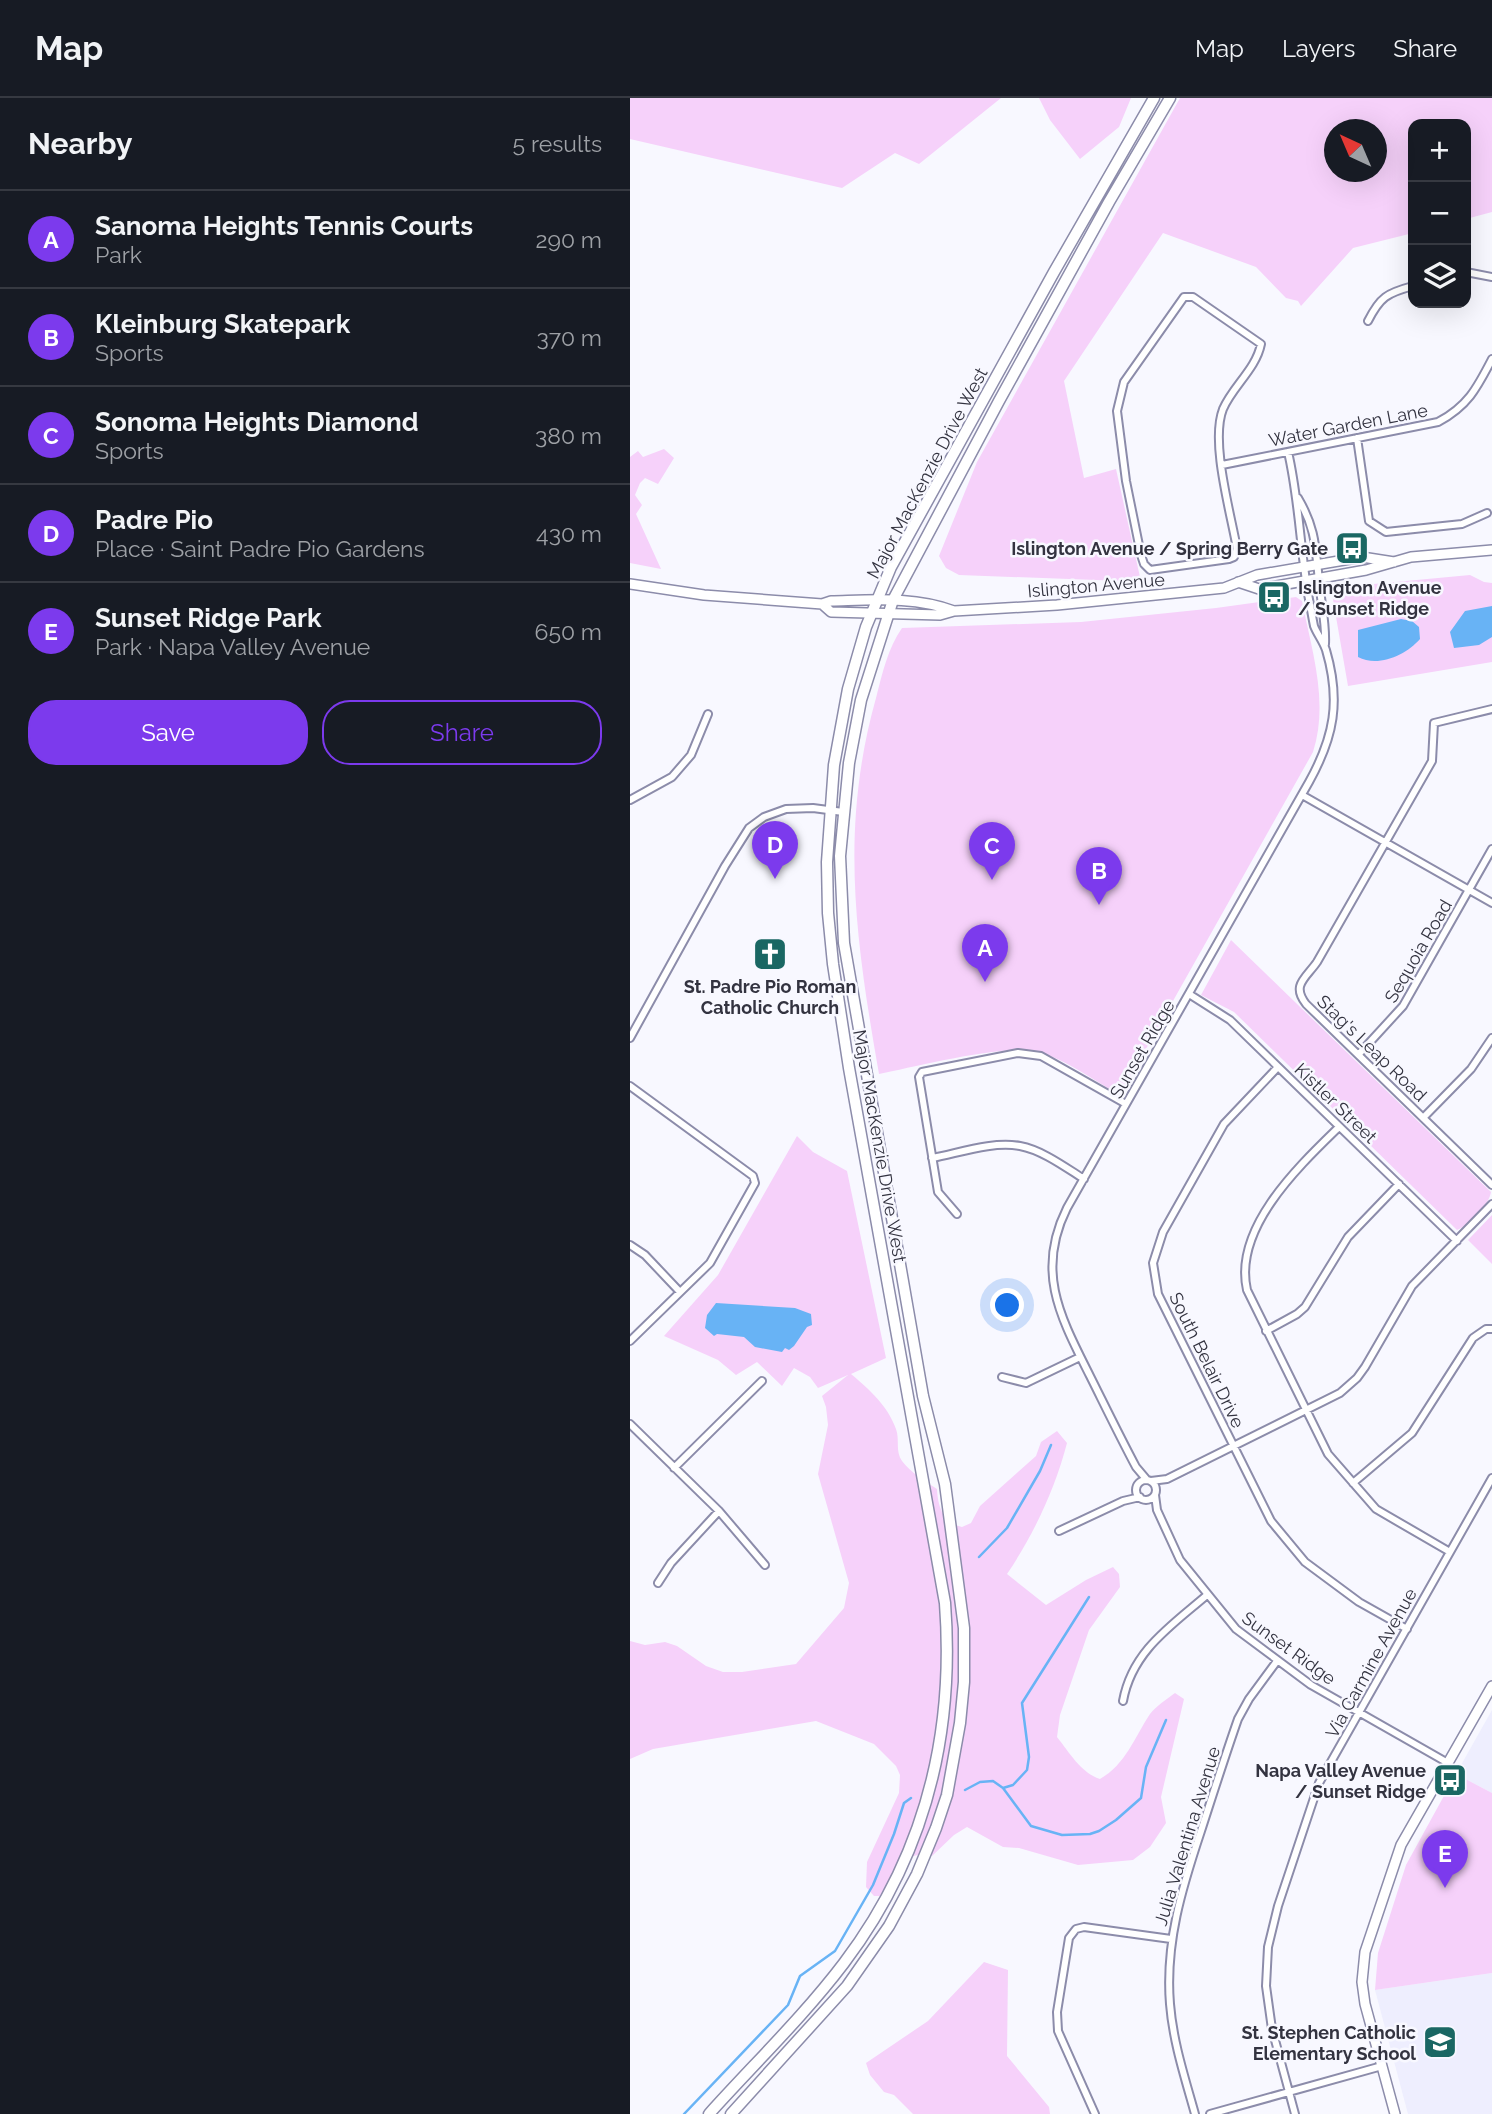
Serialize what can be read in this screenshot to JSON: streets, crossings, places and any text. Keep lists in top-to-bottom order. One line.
{"streets":{"main road":["Major MacKenzie Drive West","Islington Avenue"],"street":["Water Garden Lane","Sequoia Road","Stag's Leap Road","Sunset Ridge","Kistler Street","South Belair Drive","Via Carmine Avenue","Julia Valentina Avenue"]},"crossings":[["Major MacKenzie Drive West","Islington Avenue"],["Islington Avenue","Sunset Ridge"],["Sequoia Road","Stag's Leap Road"],["Sunset Ridge","Kistler Street"],["Sunset Ridge","Via Carmine Avenue"],["Sunset Ridge","Julia Valentina Avenue"],["Kistler Street","South Belair Drive"],["South Belair Drive","Via Carmine Avenue"]],"places":{"bus stop":["Islington Avenue / Spring Berry Gate","Islington Avenue / Sunset Ridge","Napa Valley Avenue / Sunset Ridge"],"church":["St. Padre Pio Roman Catholic Church"],"school or university":["St. Stephen Catholic Elementary School"]},"north":"top left","page":{"header":"Map","nav":["Map","Layers","Share"],"heading":["Nearby","5 results"],"map_buttons":["+","−"],"list":[{"mark":"A","name":"Sanoma Heights Tennis Courts","note":"Park","value":"290 m"},{"mark":"B","name":"Kleinburg Skatepark","note":"Sports","value":"370 m"},{"mark":"C","name":"Sonoma Heights Diamond","note":"Sports","value":"380 m"},{"mark":"D","name":"Padre Pio","note":"Place · Saint Padre Pio Gardens","value":"430 m"},{"mark":"E","name":"Sunset Ridge Park","note":"Park · Napa Valley Avenue","value":"650 m"}],"buttons":["Save","Share"],"pins":["D","C","B","A","E"]}}
